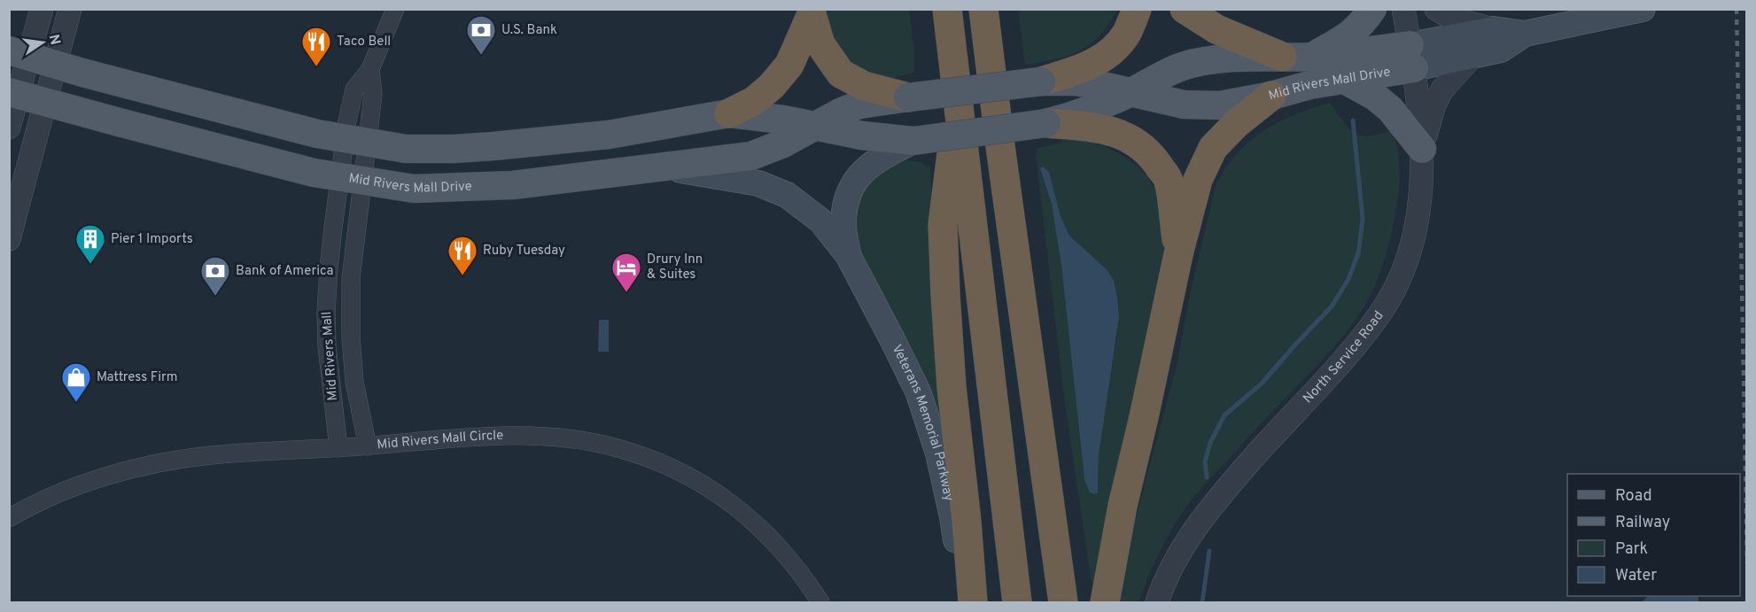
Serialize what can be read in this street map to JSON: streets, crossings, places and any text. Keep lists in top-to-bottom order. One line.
{"streets":{"main road":["Mid Rivers Mall Drive","Veterans Memorial Parkway"],"street":["Mid Rivers Mall","North Service Road","Mid Rivers Mall Circle"]},"crossings":[["Mid Rivers Mall Drive","Mid Rivers Mall"],["Mid Rivers Mall Drive","North Service Road"],["Mid Rivers Mall Drive","Veterans Memorial Parkway"],["Mid Rivers Mall","Mid Rivers Mall Circle"]],"places":{"bank":["U.S. Bank","Bank of America"],"restaurant":["Taco Bell","Ruby Tuesday"],"building":["Pier 1 Imports"],"hotel":["Drury Inn & Suites"],"shop":["Mattress Firm"]},"legend":["Road","Railway","Park","Water"],"north":"right"}
